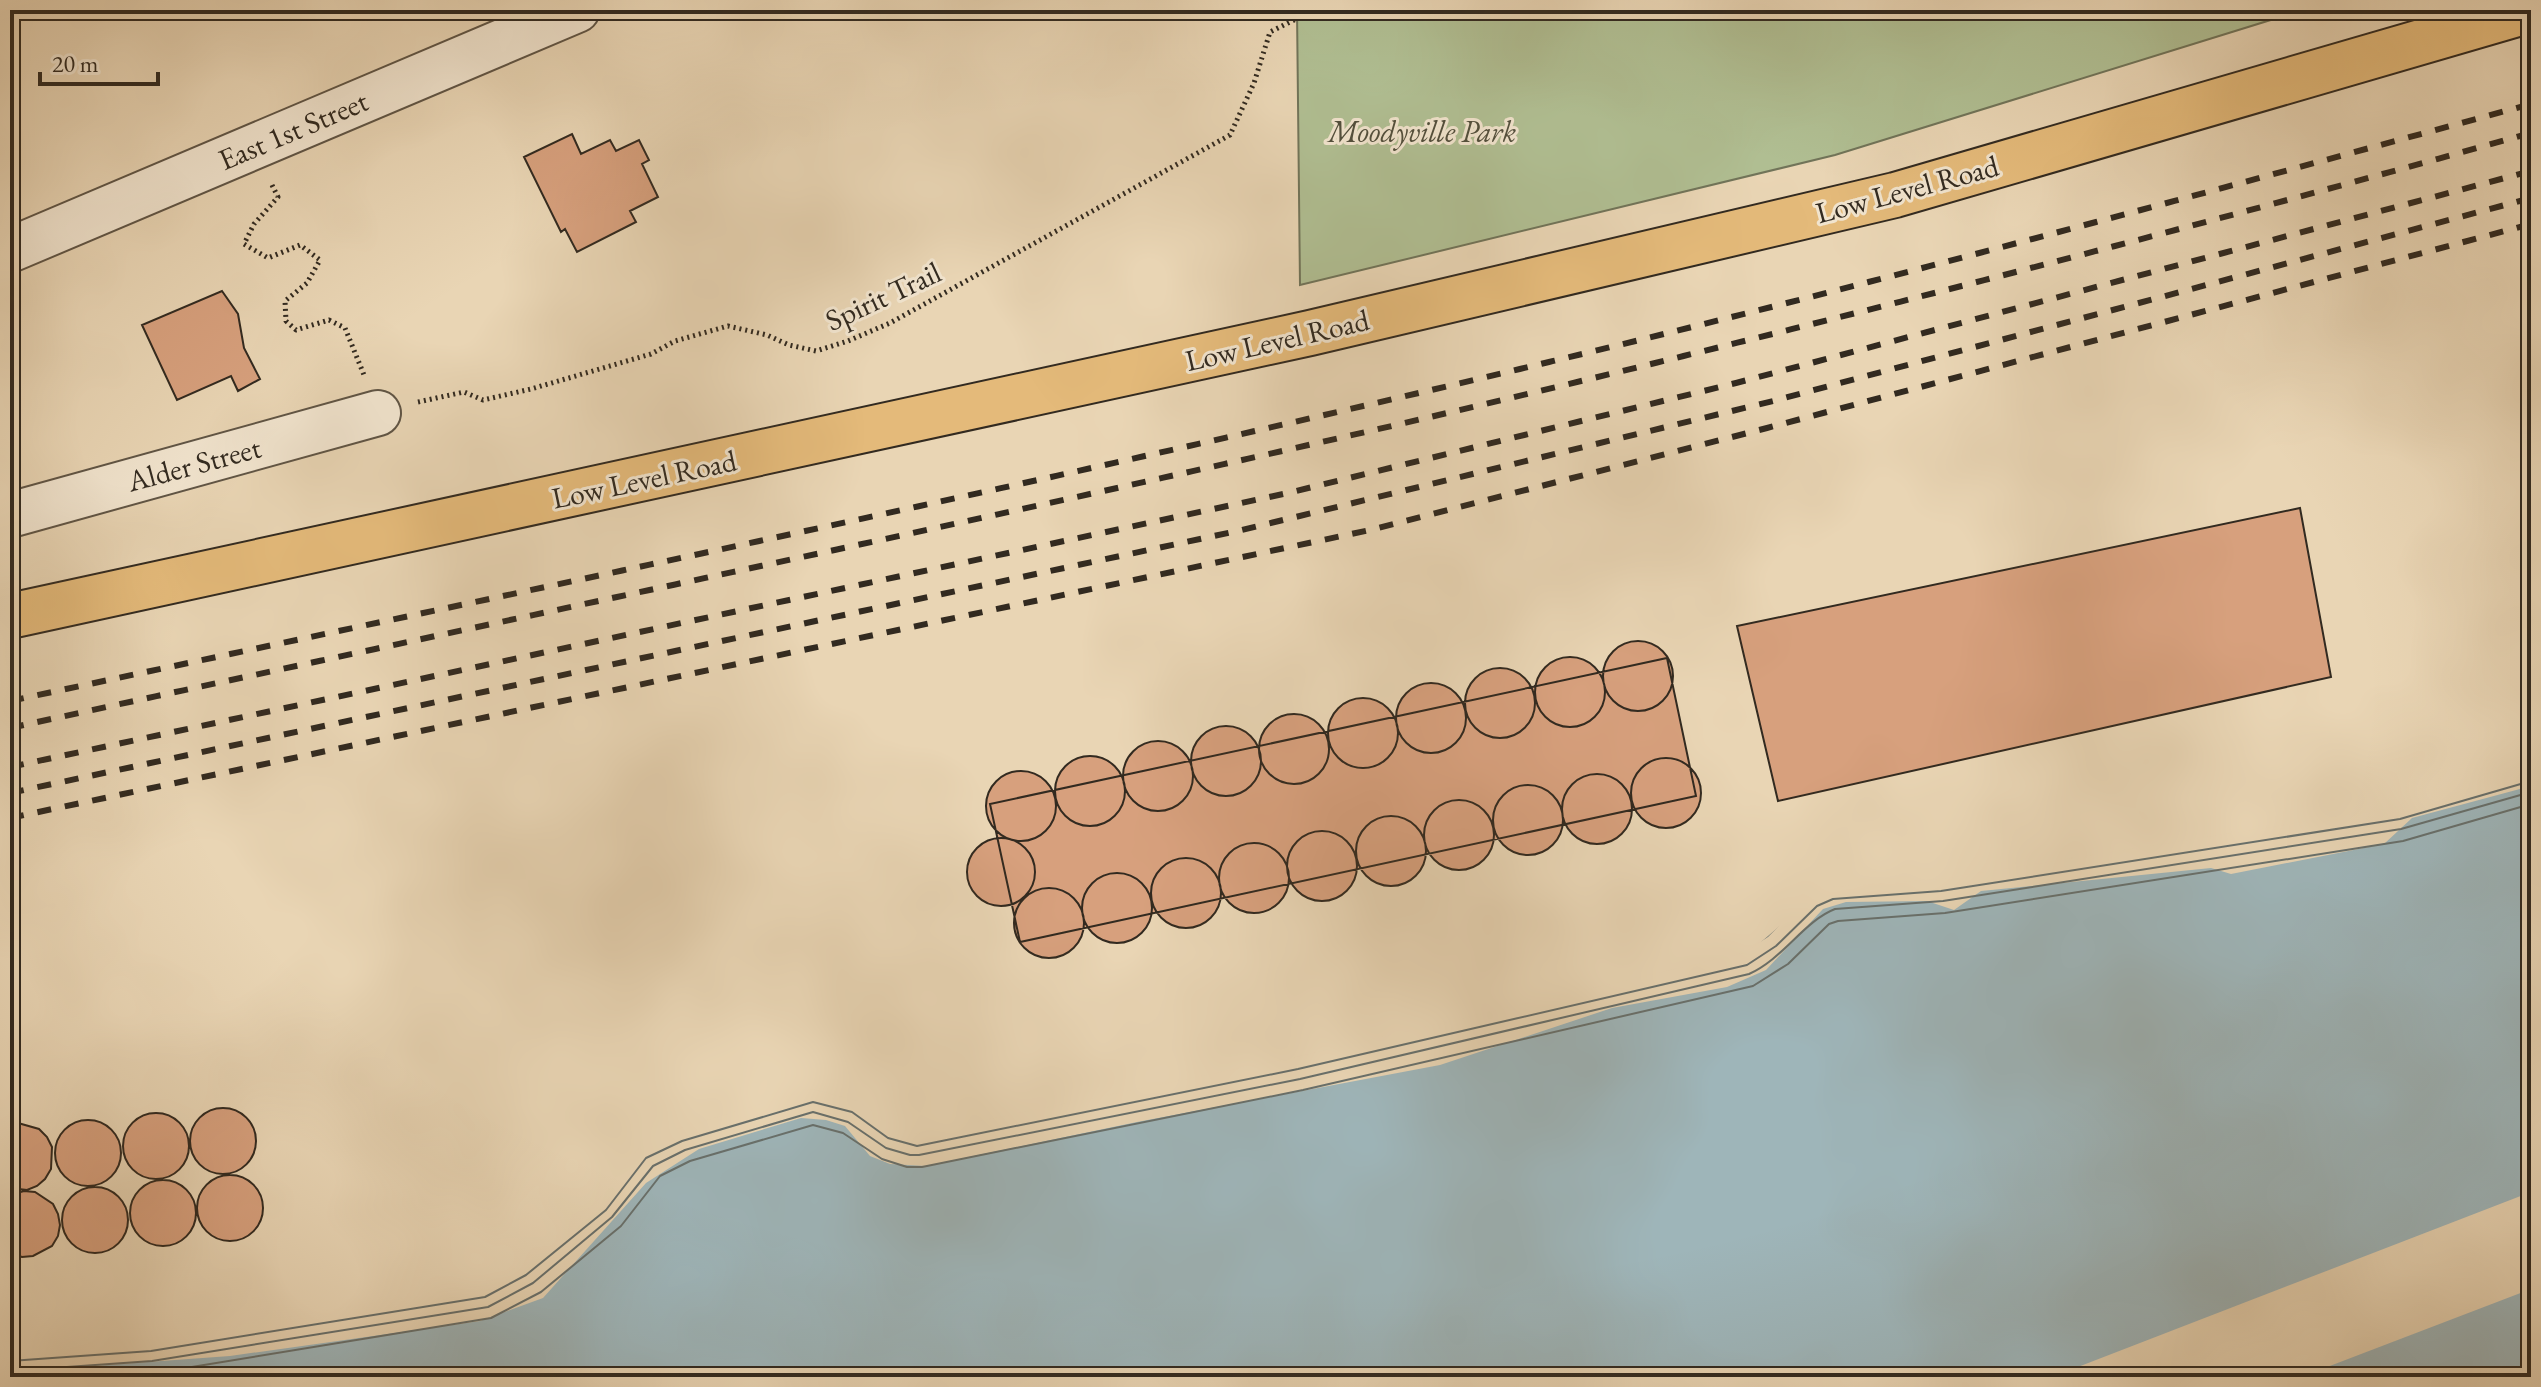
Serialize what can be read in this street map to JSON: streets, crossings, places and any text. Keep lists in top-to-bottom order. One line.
{"streets":{"main road":["Low Level Road"],"street":["East 1st Street","Alder Street"],"path":["Spirit Trail"]},"crossings":[["Spirit Trail","Alder Street"]],"parks":["Moodyville Park"],"scale_bar":"20 m"}
